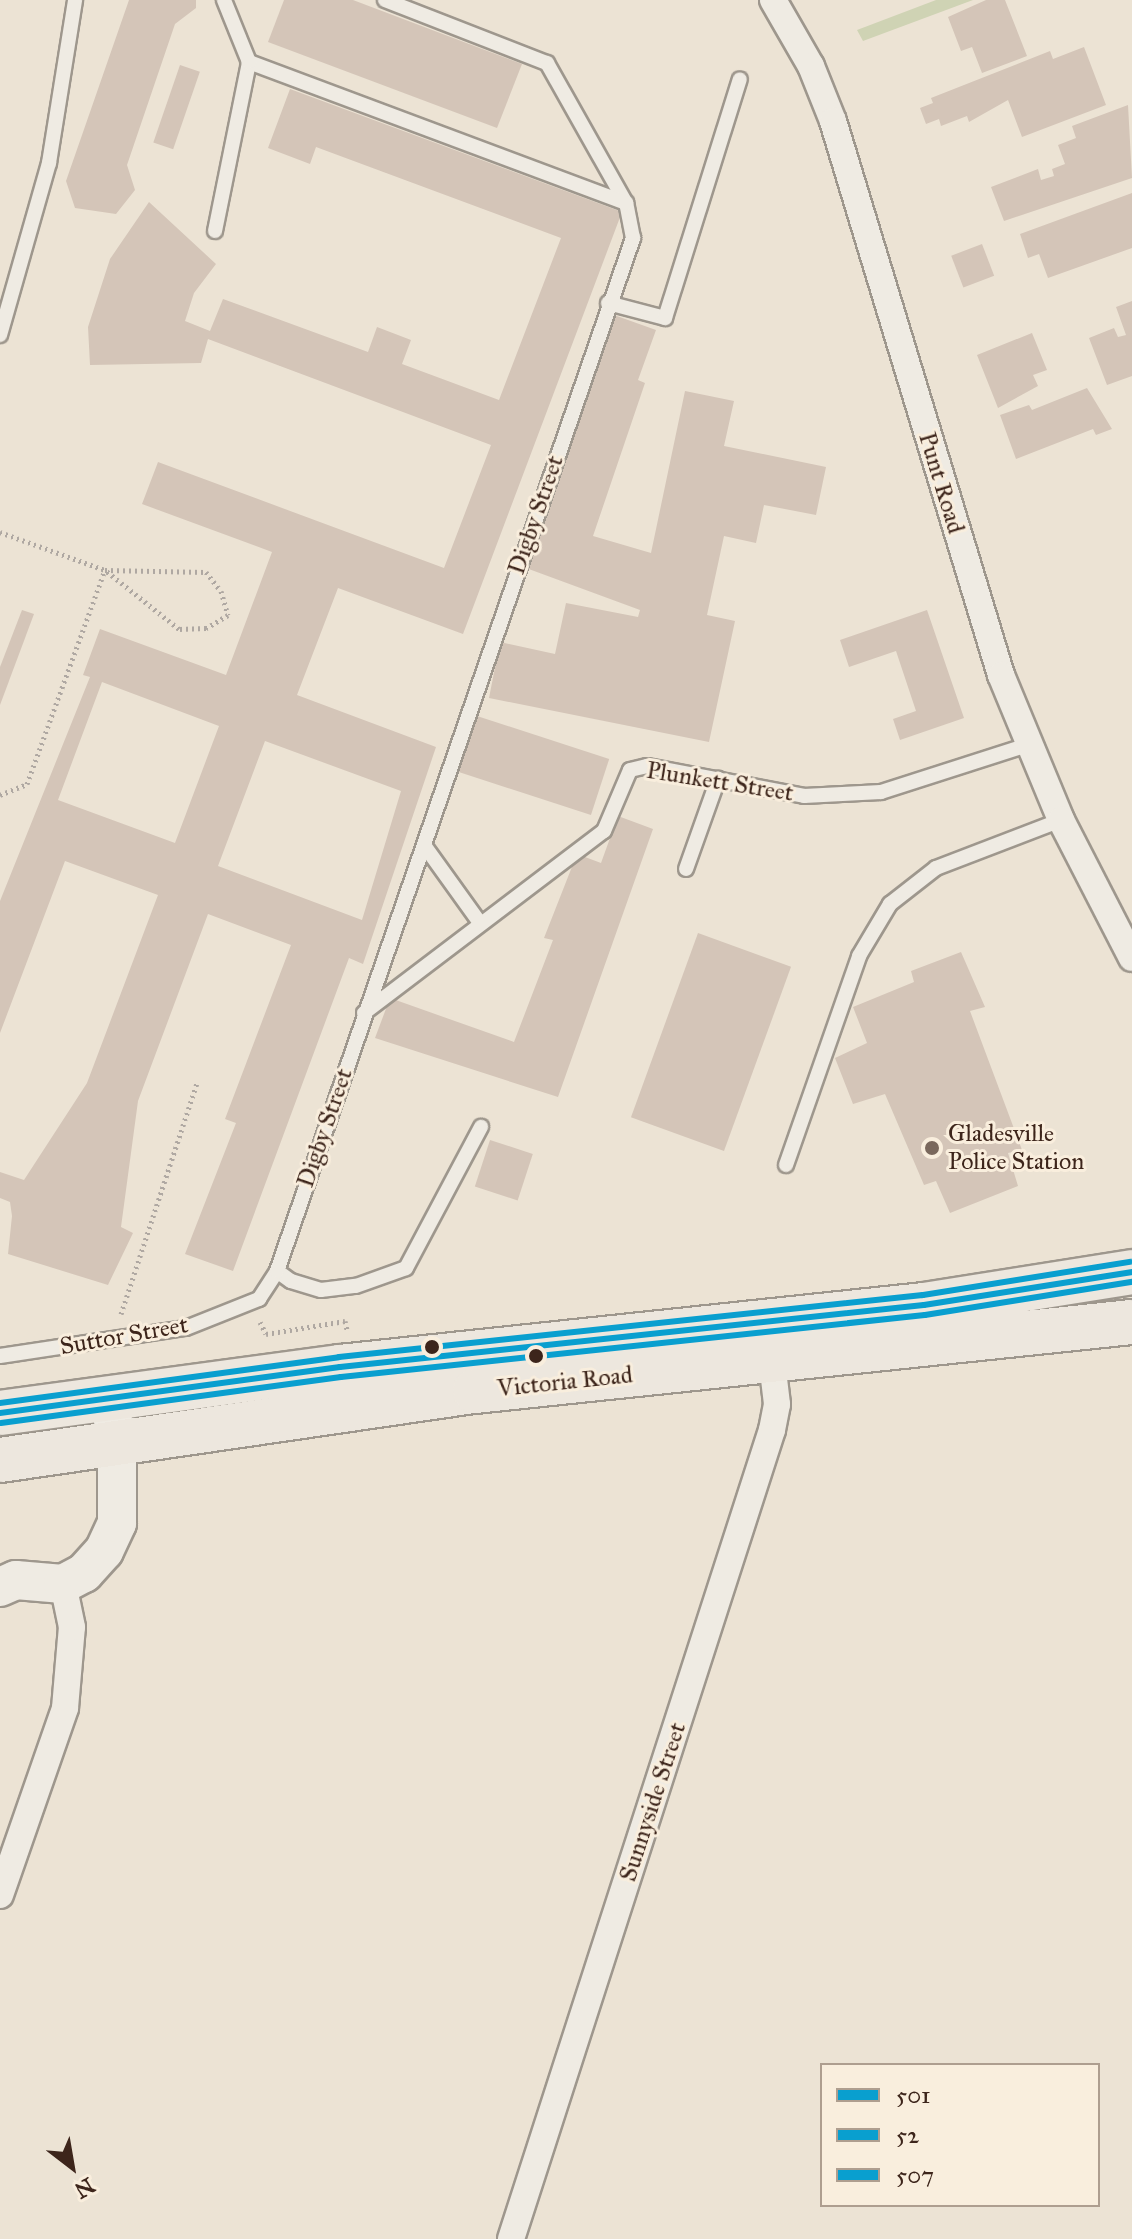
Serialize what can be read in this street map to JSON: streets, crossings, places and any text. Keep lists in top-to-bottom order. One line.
{"streets":{"highway":["Victoria Road"],"street":["Punt Road","Sunnyside Street"],"lane":["Digby Street","Plunkett Street","Suttor Street"]},"crossings":[["Punt Road","Plunkett Street"],["Digby Street","Plunkett Street"],["Digby Street","Suttor Street"],["Victoria Road","Sunnyside Street"]],"places":["Gladesville Police Station"],"lines":["transit line 507","transit line 501","transit line 52"],"legend":["501","52","507"],"north":"bottom right"}
